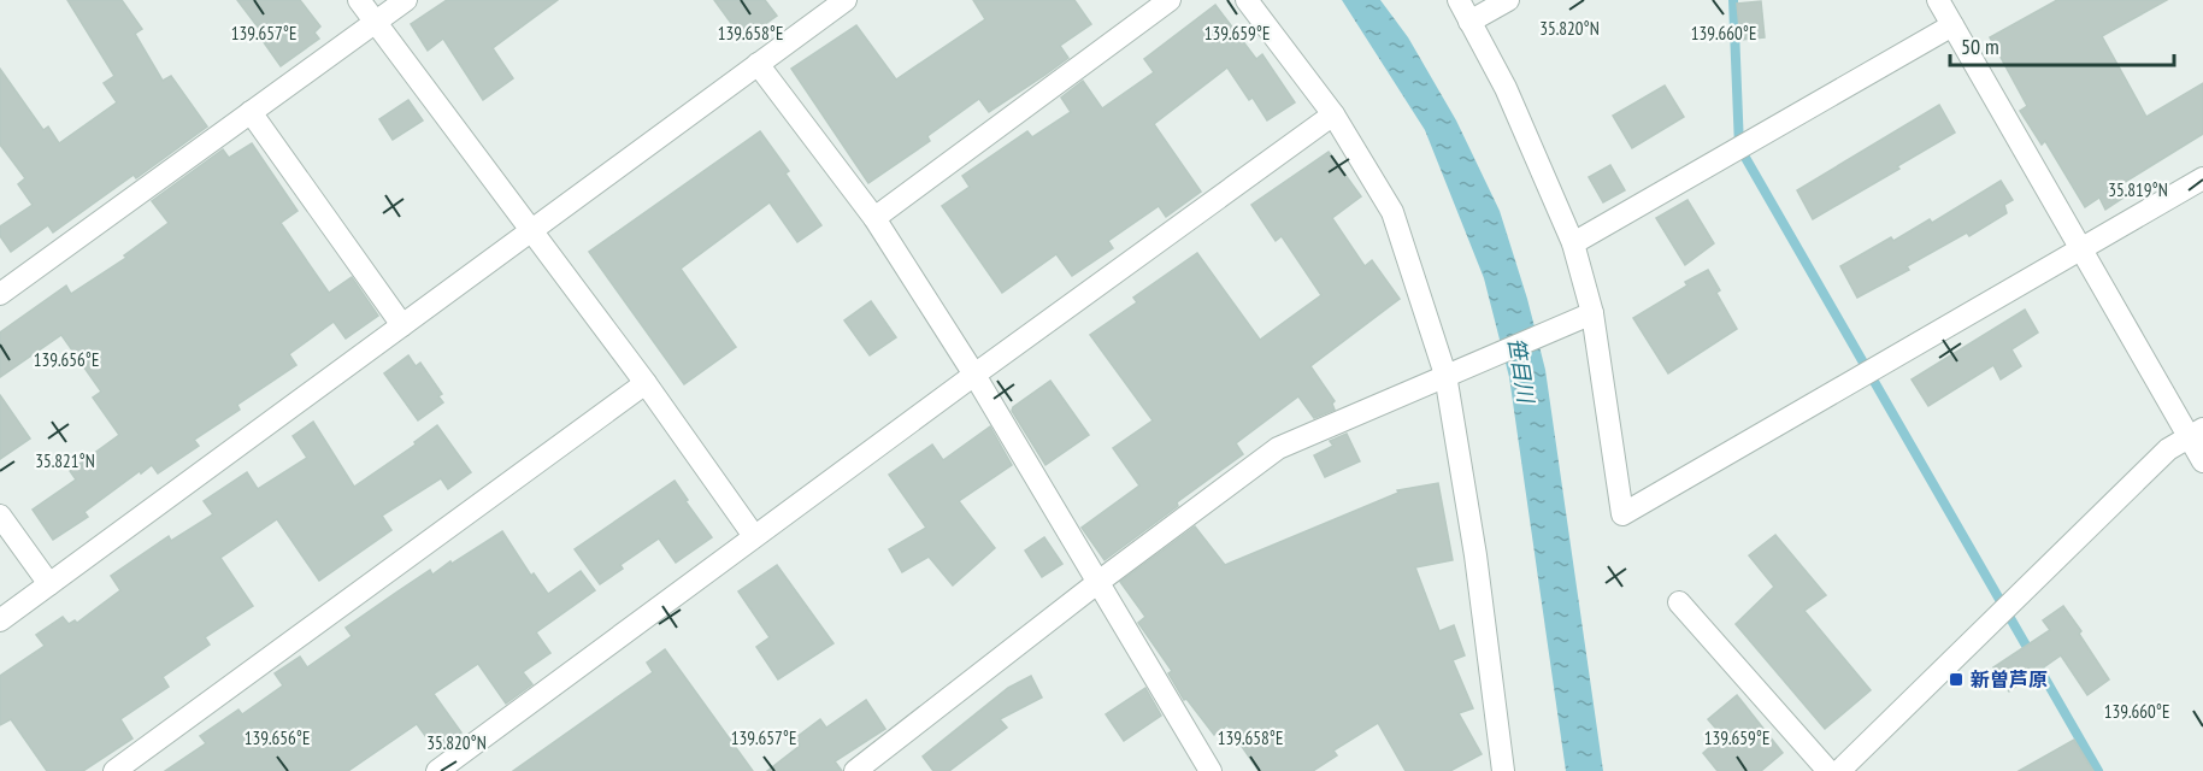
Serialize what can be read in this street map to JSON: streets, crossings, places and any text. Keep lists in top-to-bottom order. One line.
{"water":["笹目川"],"places":{"transit":["新曽芦原"]},"scale_bar":"50 m","coordinates":["35.820°N","139.657°E","139.658°E","139.659°E","139.660°E","35.819°N","139.656°E","35.821°N"]}
